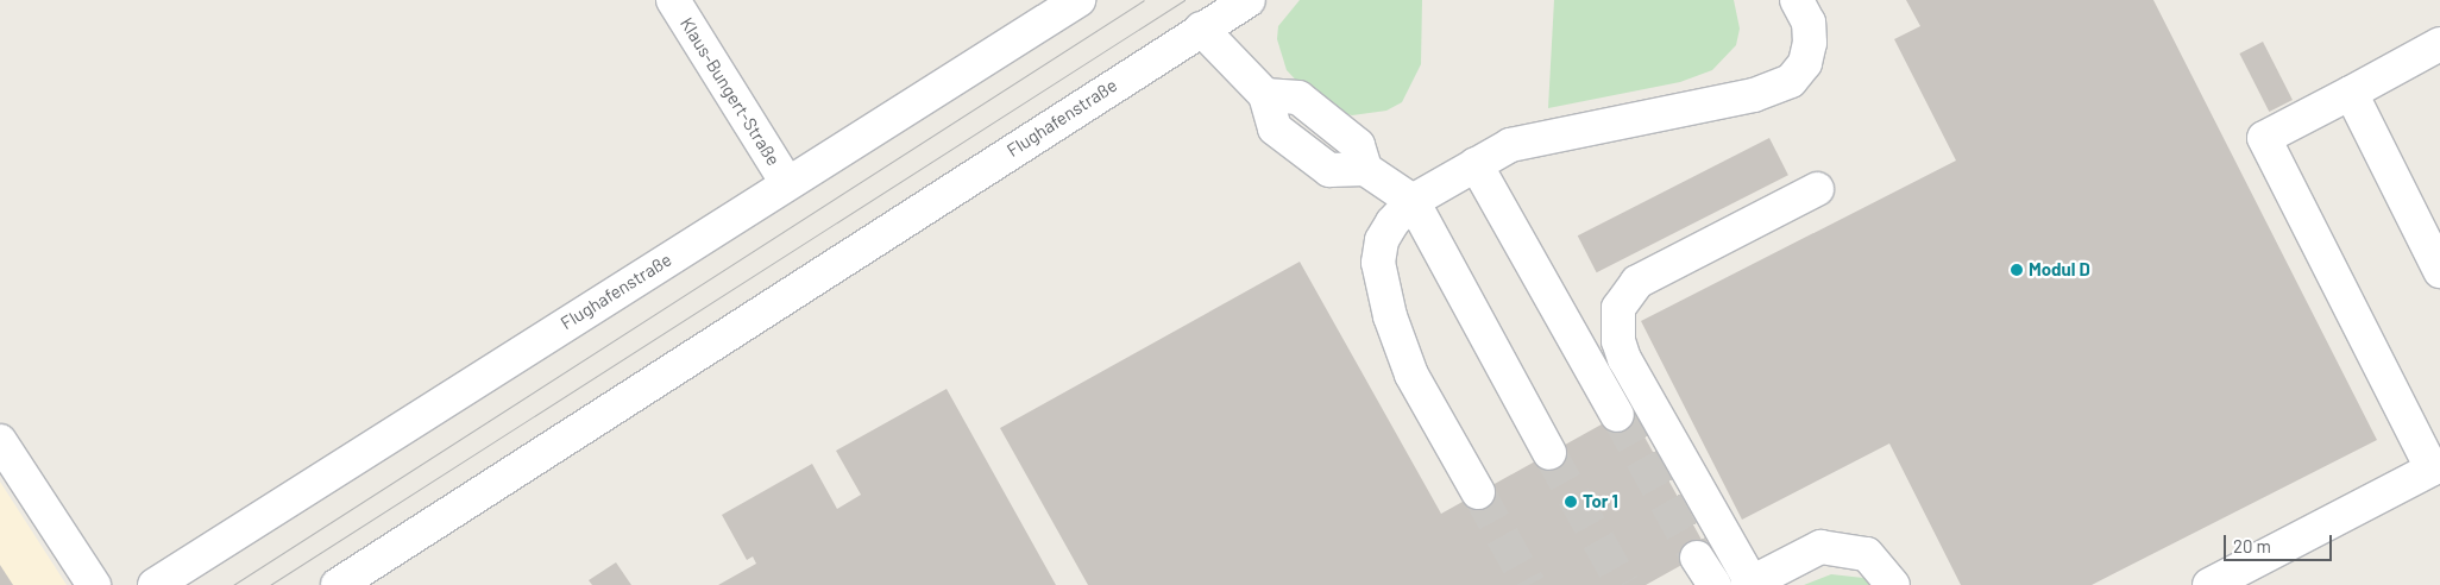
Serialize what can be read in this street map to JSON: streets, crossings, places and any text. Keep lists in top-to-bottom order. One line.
{"streets":{"street":["Klaus-Bungert-Straße","Flughafenstraße"]},"crossings":[["Klaus-Bungert-Straße","Flughafenstraße"]],"places":["Modul D","Tor 1"],"scale_bar":"20 m"}
